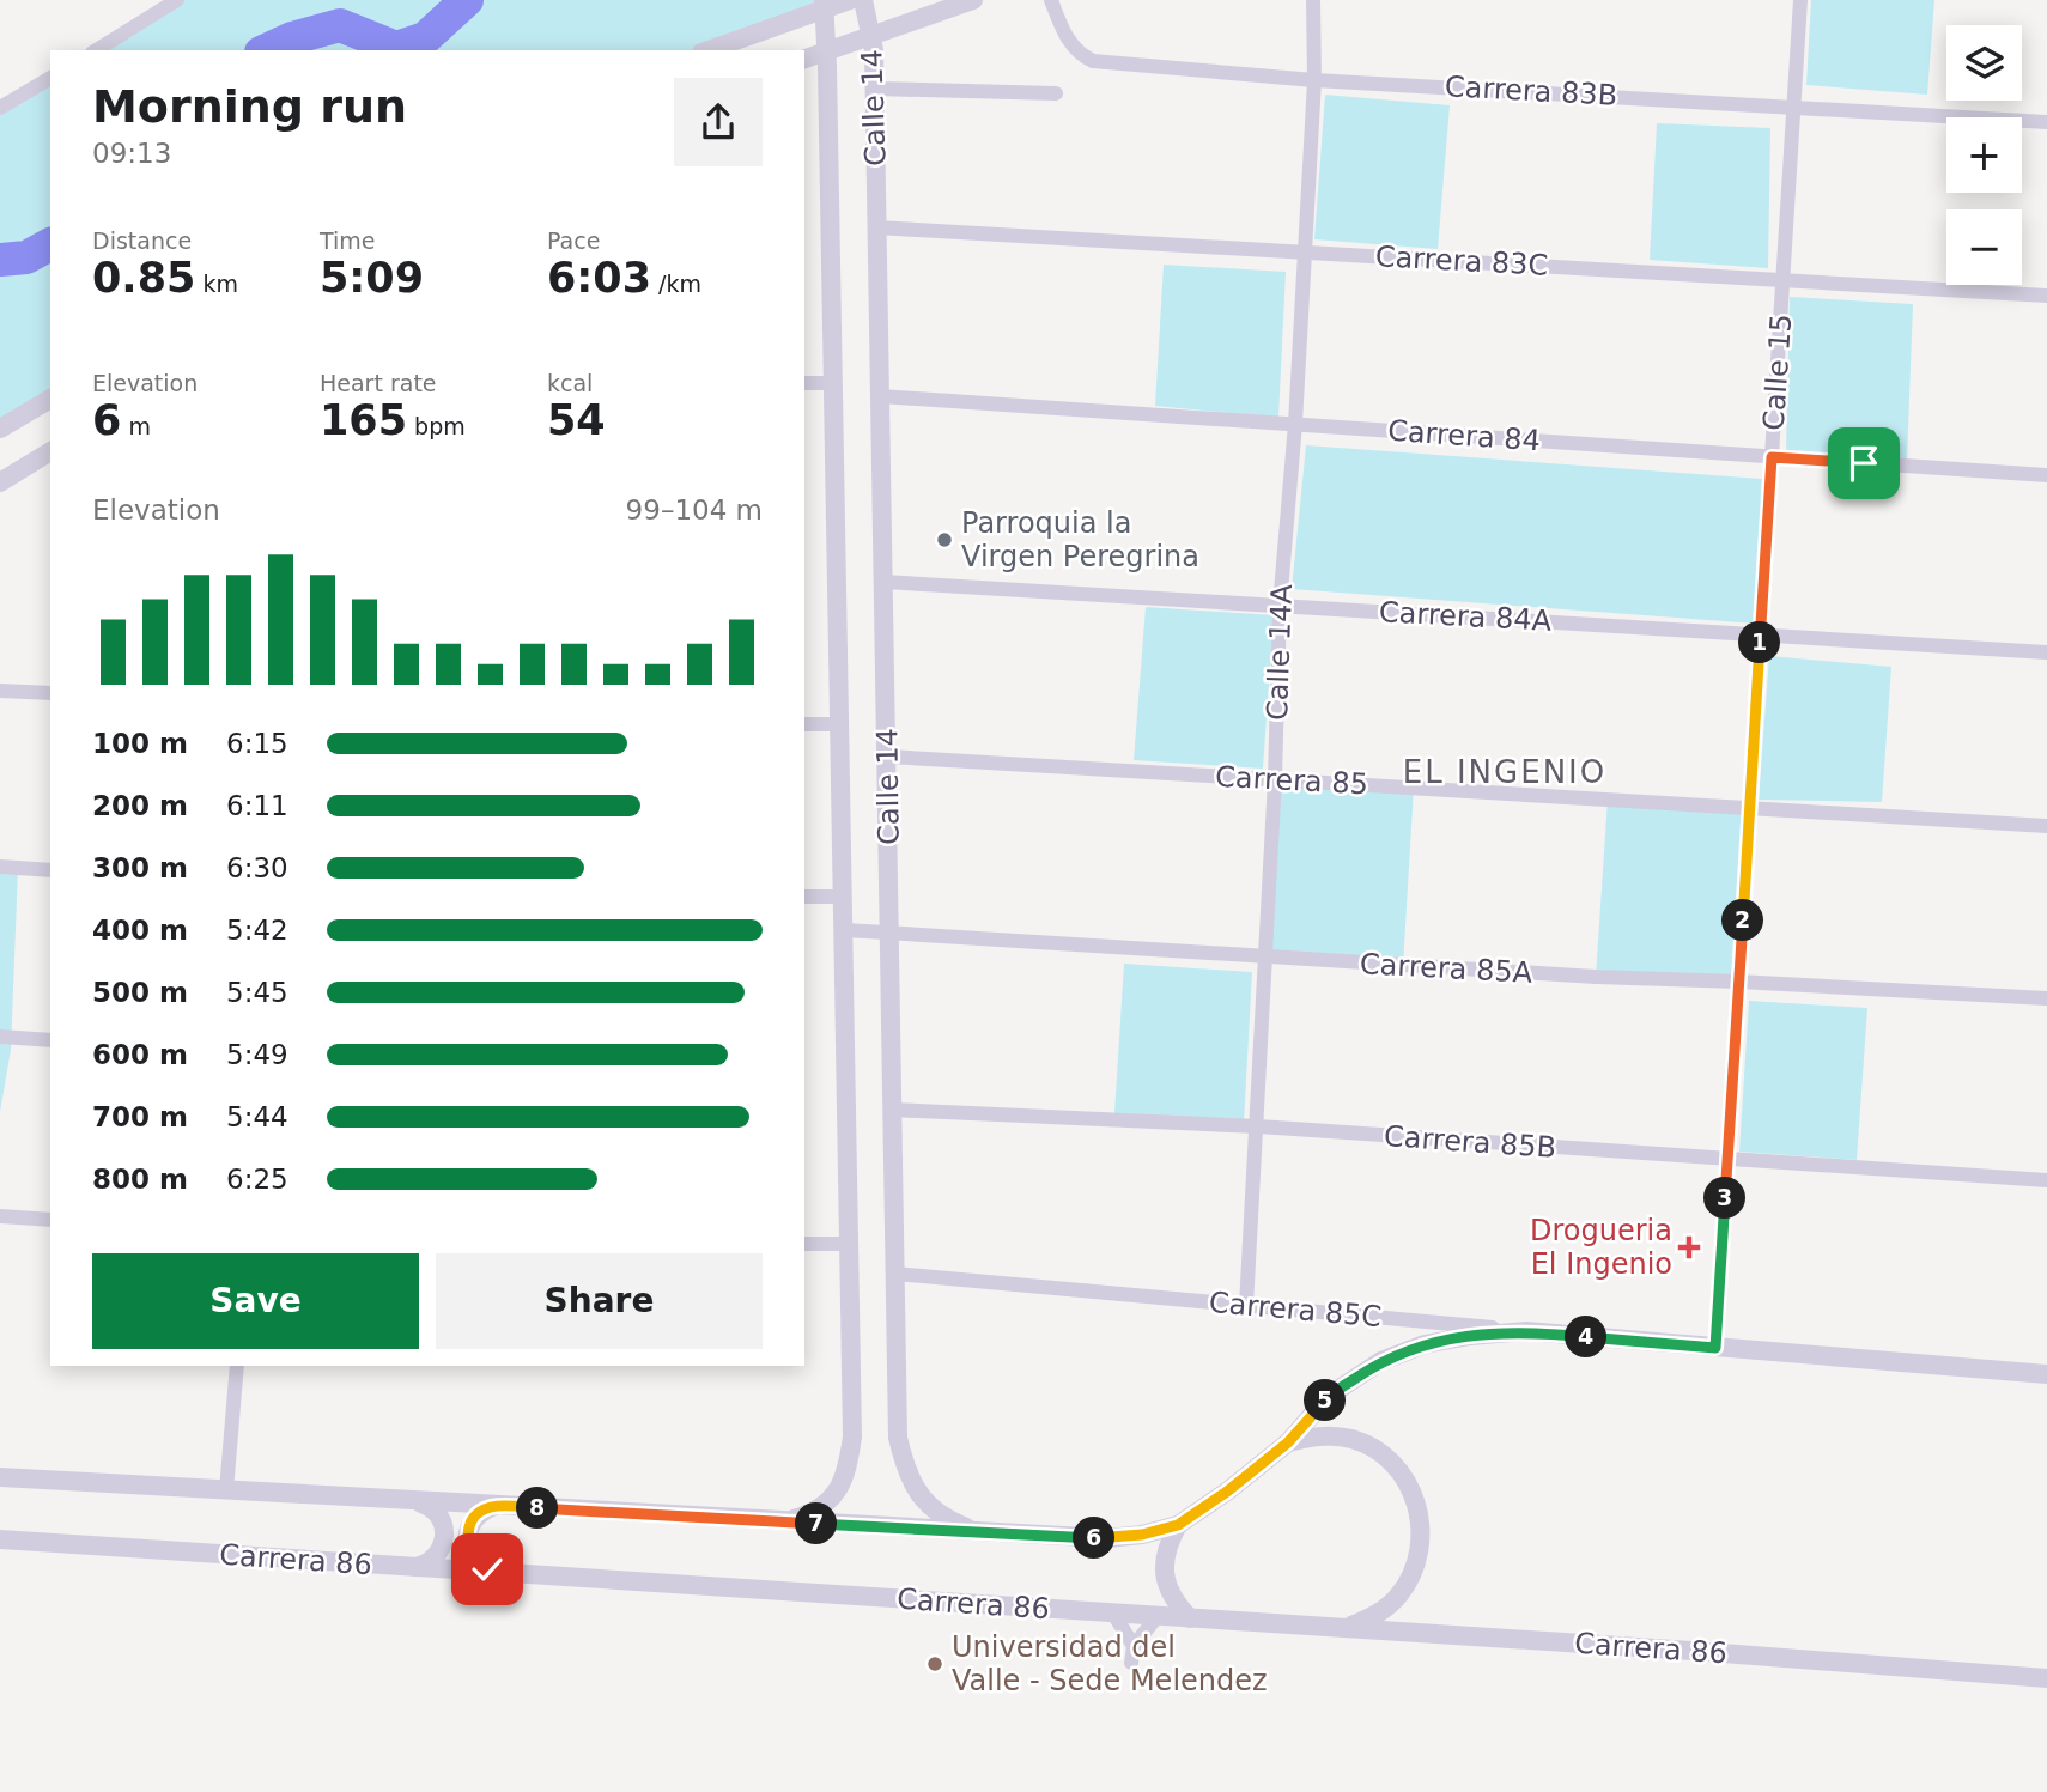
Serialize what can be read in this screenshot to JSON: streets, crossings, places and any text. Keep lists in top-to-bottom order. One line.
{"streets":{"street":["Carrera 83B","Calle 14","Carrera 83C","Calle 15","Carrera 84","Carrera 84A","Calle 14A","Carrera 85","Carrera 85A","Carrera 85B","Carrera 85C","Carrera 86"]},"crossings":[["Carrera 83B","Calle 15"],["Carrera 83B","Calle 14A"],["Calle 14","Carrera 83C"],["Calle 14","Carrera 84"],["Calle 14","Carrera 84A"],["Calle 14","Carrera 85"],["Calle 14","Carrera 85A"],["Calle 14","Carrera 85B"],["Calle 14","Carrera 85C"],["Carrera 83C","Calle 15"],["Carrera 83C","Calle 14A"],["Calle 15","Carrera 84"],["Calle 15","Carrera 84A"],["Calle 15","Carrera 85"],["Calle 15","Carrera 85A"],["Calle 15","Carrera 85B"],["Calle 15","Carrera 85C"],["Carrera 84","Calle 14A"],["Carrera 84A","Calle 14A"],["Calle 14A","Carrera 85"],["Calle 14A","Carrera 85A"],["Calle 14A","Carrera 85B"],["Calle 14A","Carrera 85C"]],"districts":["EL INGENIO"],"places":{"other":["Parroquia la Virgen Peregrina","Universidad del Valle - Sede Melendez"],"health":["Drogueria El Ingenio"]},"page":{"map_buttons":["+","−"],"heading":["Morning run","09:13"],"stats":[["Distance","0.85 km"],["Time","5:09"],["Pace","6:03 /km"],["Elevation","6 m"],["Heart rate","165 bpm"],["kcal","54"]],"chart":["Elevation","99–104 m"],"pins":["1","2","3","4","5","8","7","6"],"list":[{"name":"100 m","note":"6:15"},{"name":"200 m","note":"6:11"},{"name":"300 m","note":"6:30"},{"name":"400 m","note":"5:42"},{"name":"500 m","note":"5:45"},{"name":"600 m","note":"5:49"},{"name":"700 m","note":"5:44"},{"name":"800 m","note":"6:25"}],"buttons":["Save","Share"]}}
